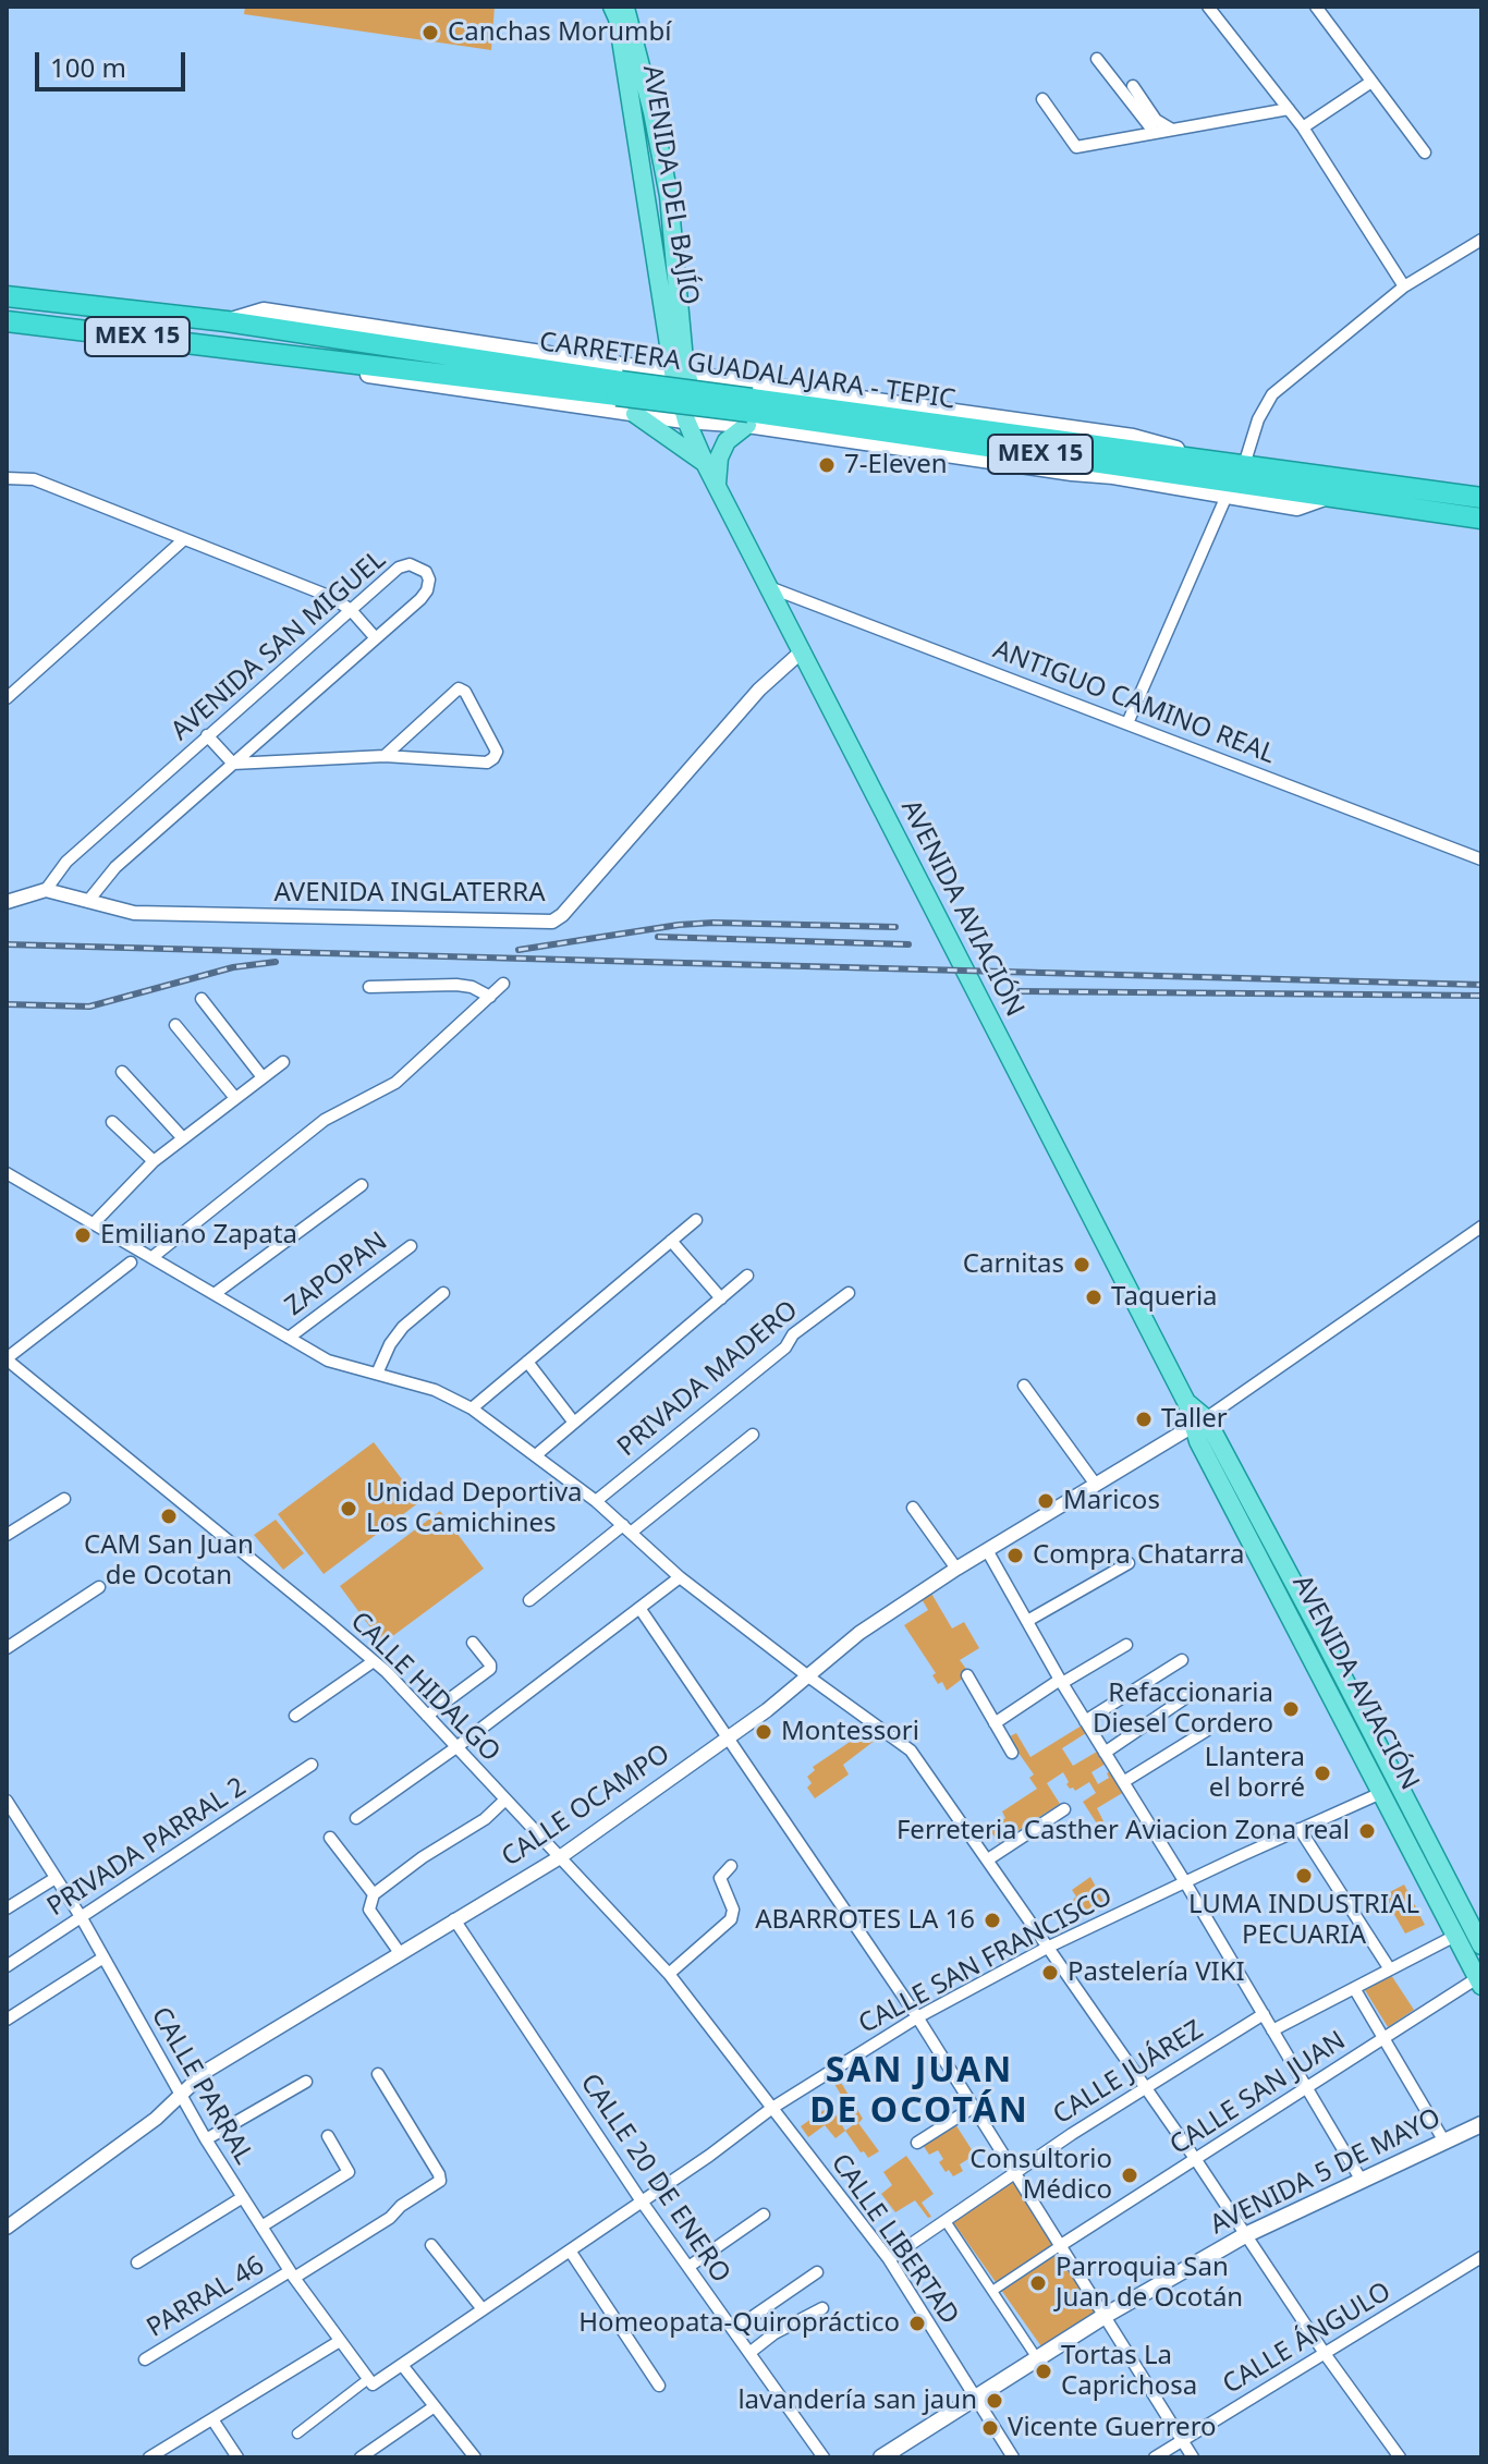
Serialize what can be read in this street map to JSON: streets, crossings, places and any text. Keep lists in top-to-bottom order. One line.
{"streets":{"highway":["MEX 15","CARRETERA GUADALAJARA - TEPIC"],"main road":["AVENIDA DEL BAJÍO","AVENIDA AVIACIÓN","AVENIDA 5 DE MAYO"],"street":["AVENIDA SAN MIGUEL","ANTIGUO CAMINO REAL","AVENIDA INGLATERRA","ZAPOPAN","PRIVADA MADERO","CALLE HIDALGO","CALLE OCAMPO","PRIVADA PARRAL 2","CALLE SAN FRANCISCO","CALLE JUÁREZ","CALLE PARRAL","CALLE SAN JUAN","CALLE 20 DE ENERO","CALLE LIBERTAD","PARRAL 46","CALLE ÁNGULO"]},"crossings":[["AVENIDA DEL BAJÍO","AVENIDA AVIACIÓN"],["AVENIDA SAN MIGUEL","AVENIDA INGLATERRA"],["ANTIGUO CAMINO REAL","AVENIDA AVIACIÓN"],["AVENIDA INGLATERRA","AVENIDA AVIACIÓN"],["AVENIDA AVIACIÓN","CALLE OCAMPO"],["AVENIDA AVIACIÓN","CALLE SAN FRANCISCO"],["AVENIDA AVIACIÓN","CALLE SAN JUAN"],["CALLE HIDALGO","CALLE OCAMPO"],["CALLE HIDALGO","CALLE LIBERTAD"],["CALLE OCAMPO","CALLE PARRAL"],["CALLE OCAMPO","CALLE 20 DE ENERO"],["CALLE OCAMPO","CALLE LIBERTAD"],["PRIVADA PARRAL 2","CALLE PARRAL"],["CALLE SAN FRANCISCO","CALLE PARRAL"],["CALLE SAN FRANCISCO","CALLE 20 DE ENERO"],["CALLE SAN FRANCISCO","CALLE LIBERTAD"],["CALLE JUÁREZ","CALLE LIBERTAD"],["CALLE PARRAL","PARRAL 46"],["AVENIDA 5 DE MAYO","CALLE LIBERTAD"]],"districts":["SAN JUAN DE OCOTÁN"],"places":["Canchas Morumbí","7-Eleven","Emiliano Zapata","Carnitas","Taqueria","Taller","Maricos","Unidad Deportiva Los Camichines","CAM San Juan de Ocotan","Compra Chatarra","Refaccionaria Diesel Cordero","Montessori","Llantera el borré","Ferreteria Casther Aviacion Zona real","LUMA INDUSTRIAL PECUARIA","ABARROTES LA 16","Pastelería VIKI","Consultorio Médico","Parroquia San Juan de Ocotán","Homeopata-Quiropráctico","Tortas La Caprichosa","lavandería san jaun","Vicente Guerrero"],"scale_bar":"100 m"}
